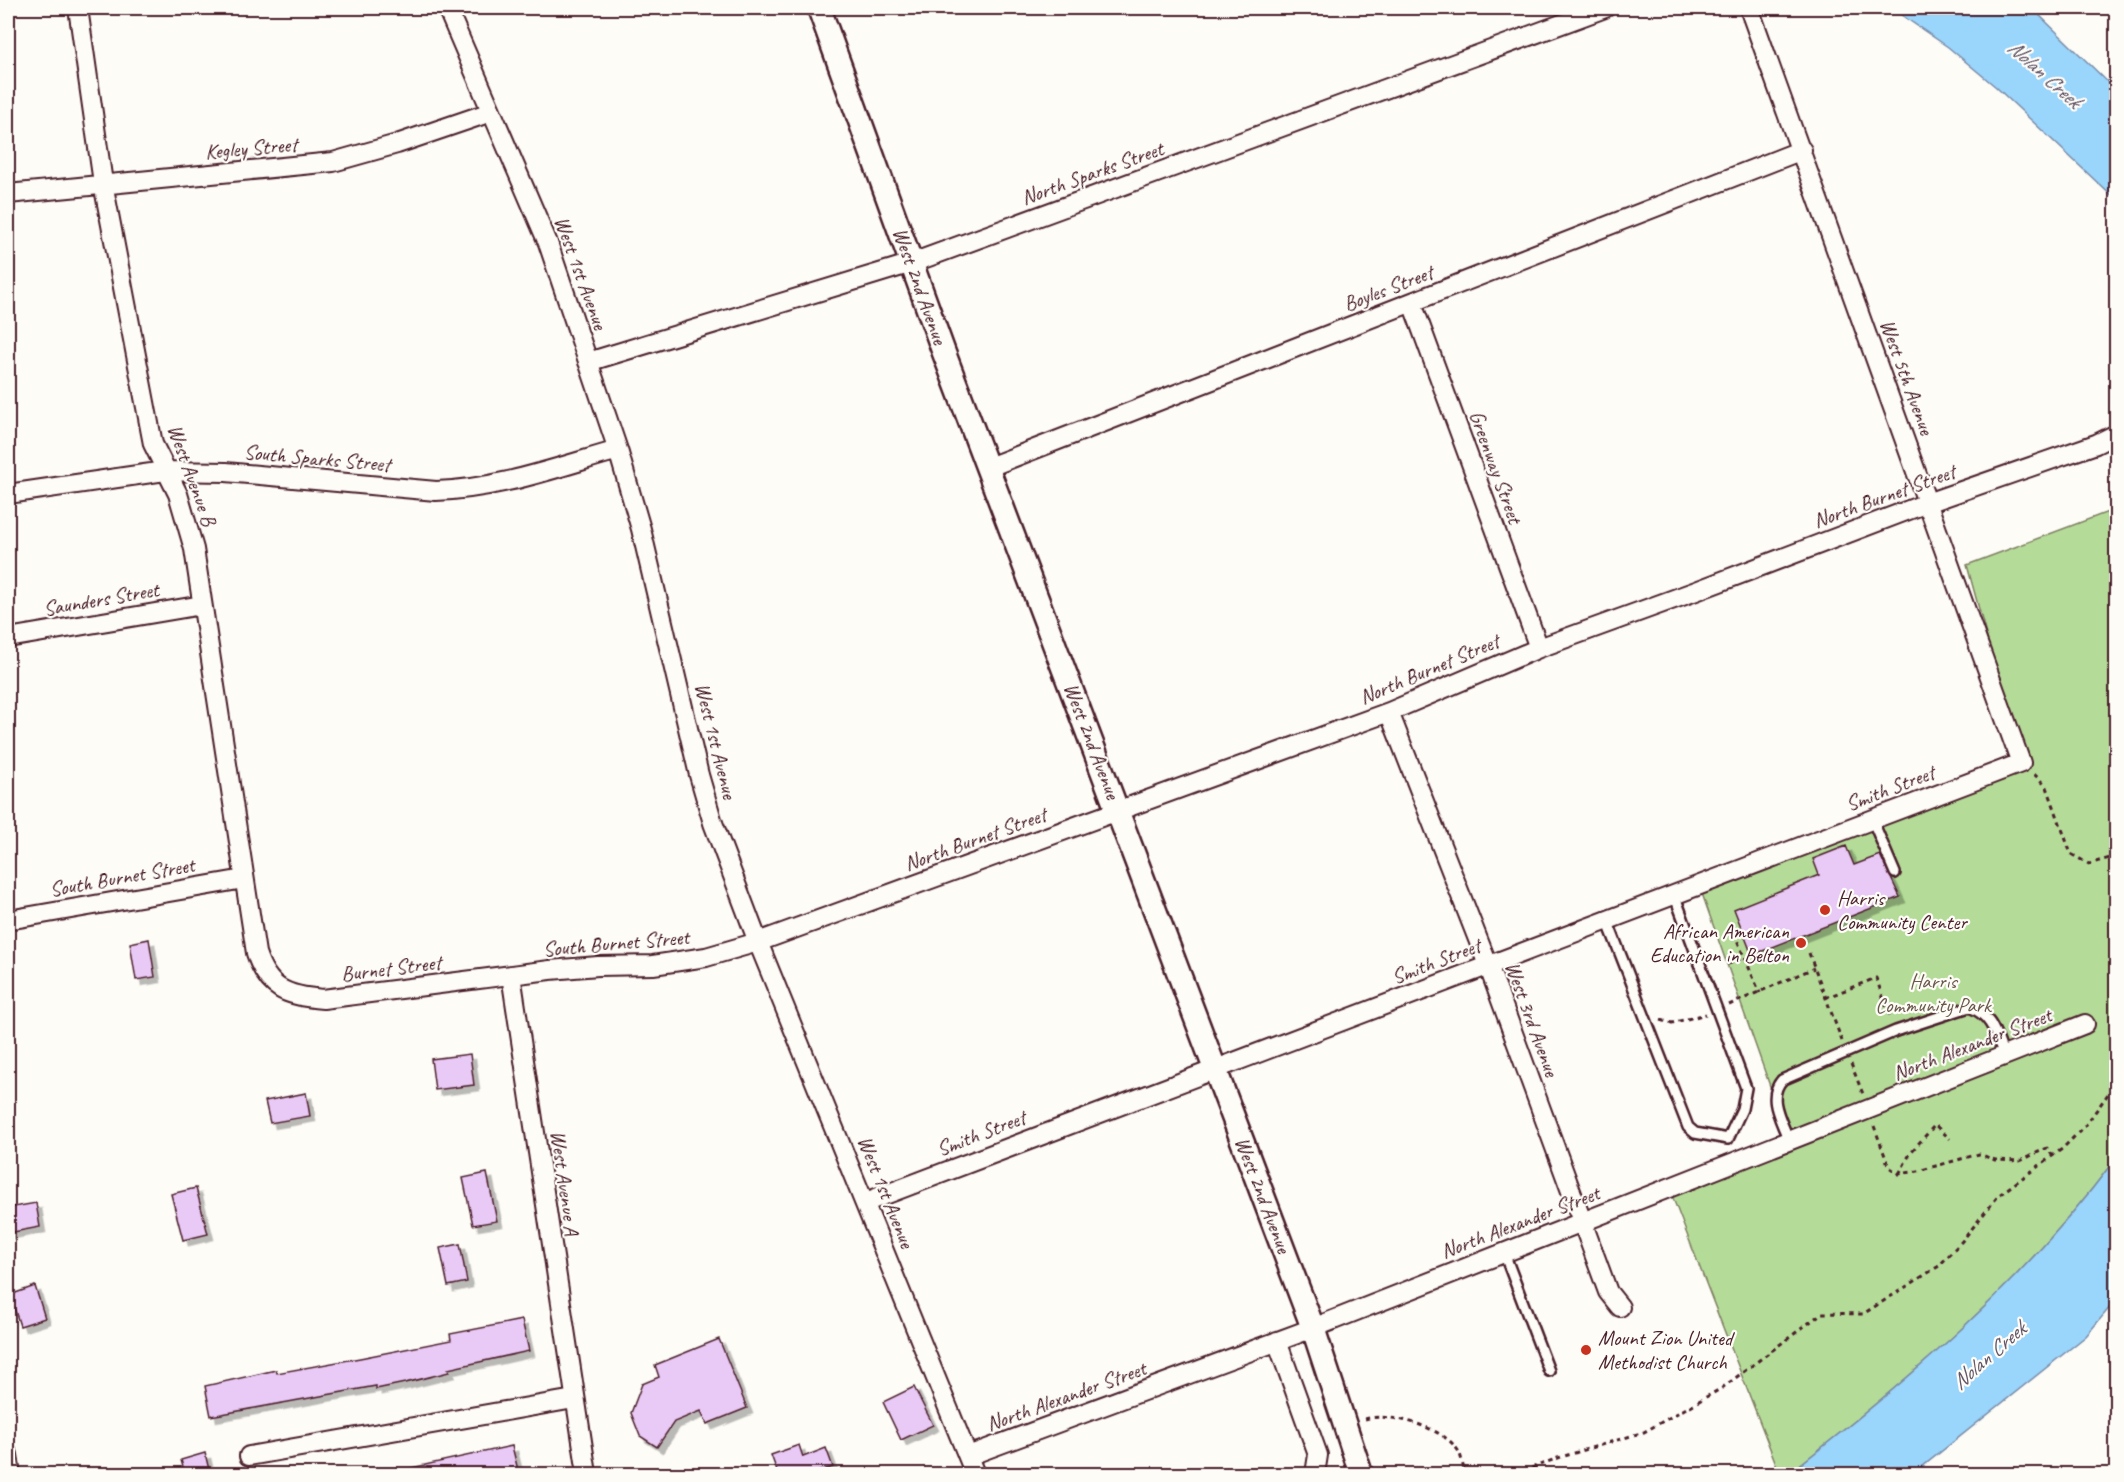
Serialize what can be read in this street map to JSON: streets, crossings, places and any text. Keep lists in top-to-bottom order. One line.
{"streets":{"street":["Kegley Street","North Sparks Street","West 1st Avenue","West 2nd Avenue","Boyles Street","West 5th Avenue","South Sparks Street","Greenway Street","West Avenue B","North Burnet Street","Saunders Street","Smith Street","South Burnet Street","Burnet Street","West 3rd Avenue","North Alexander Street","West Avenue A"]},"crossings":[["Kegley Street","West 1st Avenue"],["Kegley Street","West Avenue B"],["North Sparks Street","West 1st Avenue"],["North Sparks Street","West 2nd Avenue"],["West 1st Avenue","South Sparks Street"],["West 1st Avenue","North Burnet Street"],["West 1st Avenue","Smith Street"],["West 1st Avenue","South Burnet Street"],["West 1st Avenue","North Alexander Street"],["West 2nd Avenue","Boyles Street"],["West 2nd Avenue","North Burnet Street"],["West 2nd Avenue","Smith Street"],["West 2nd Avenue","North Alexander Street"],["Boyles Street","West 5th Avenue"],["Boyles Street","Greenway Street"],["West 5th Avenue","North Burnet Street"],["West 5th Avenue","Smith Street"],["South Sparks Street","West Avenue B"],["Greenway Street","North Burnet Street"],["West Avenue B","Saunders Street"],["West Avenue B","South Burnet Street"],["West Avenue B","Burnet Street"],["North Burnet Street","South Burnet Street"],["North Burnet Street","West 3rd Avenue"],["Smith Street","West 3rd Avenue"],["South Burnet Street","Burnet Street"],["South Burnet Street","West Avenue A"],["Burnet Street","West Avenue A"],["West 3rd Avenue","North Alexander Street"]],"water":["Nolan Creek"],"parks":["Harris Community Park"],"places":["Harris Community Center","African American Education in Belton","Mount Zion United Methodist Church"]}
